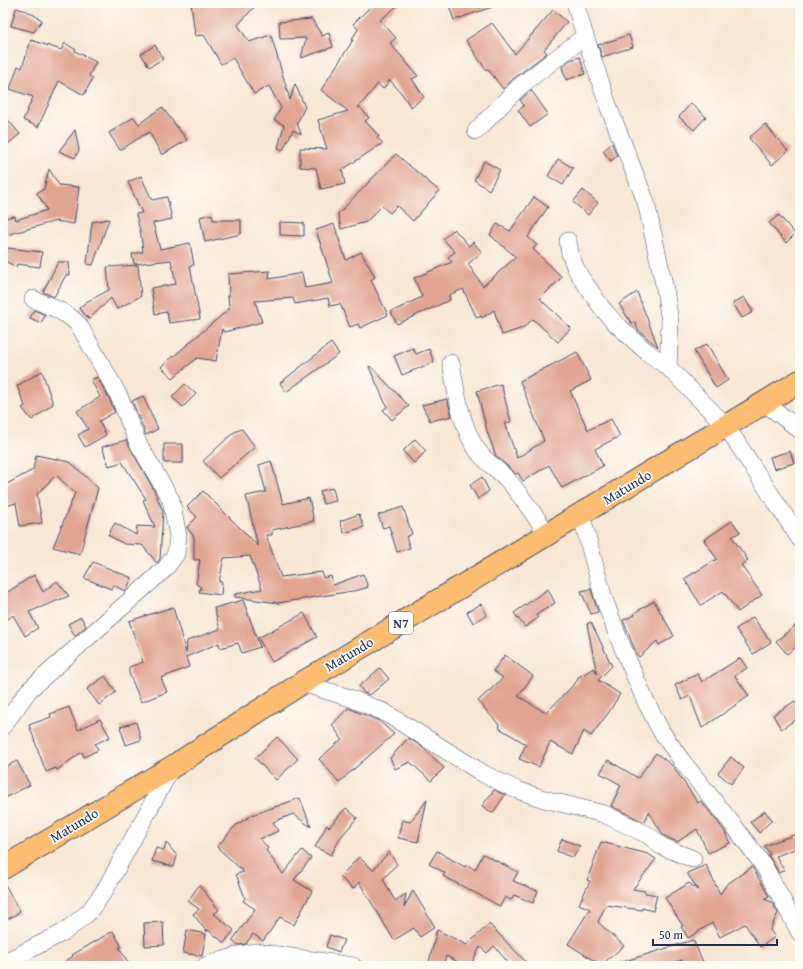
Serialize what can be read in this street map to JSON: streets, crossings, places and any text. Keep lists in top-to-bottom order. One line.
{"streets":{"main road":["Matundo","N7"]},"scale_bar":"50 m"}
